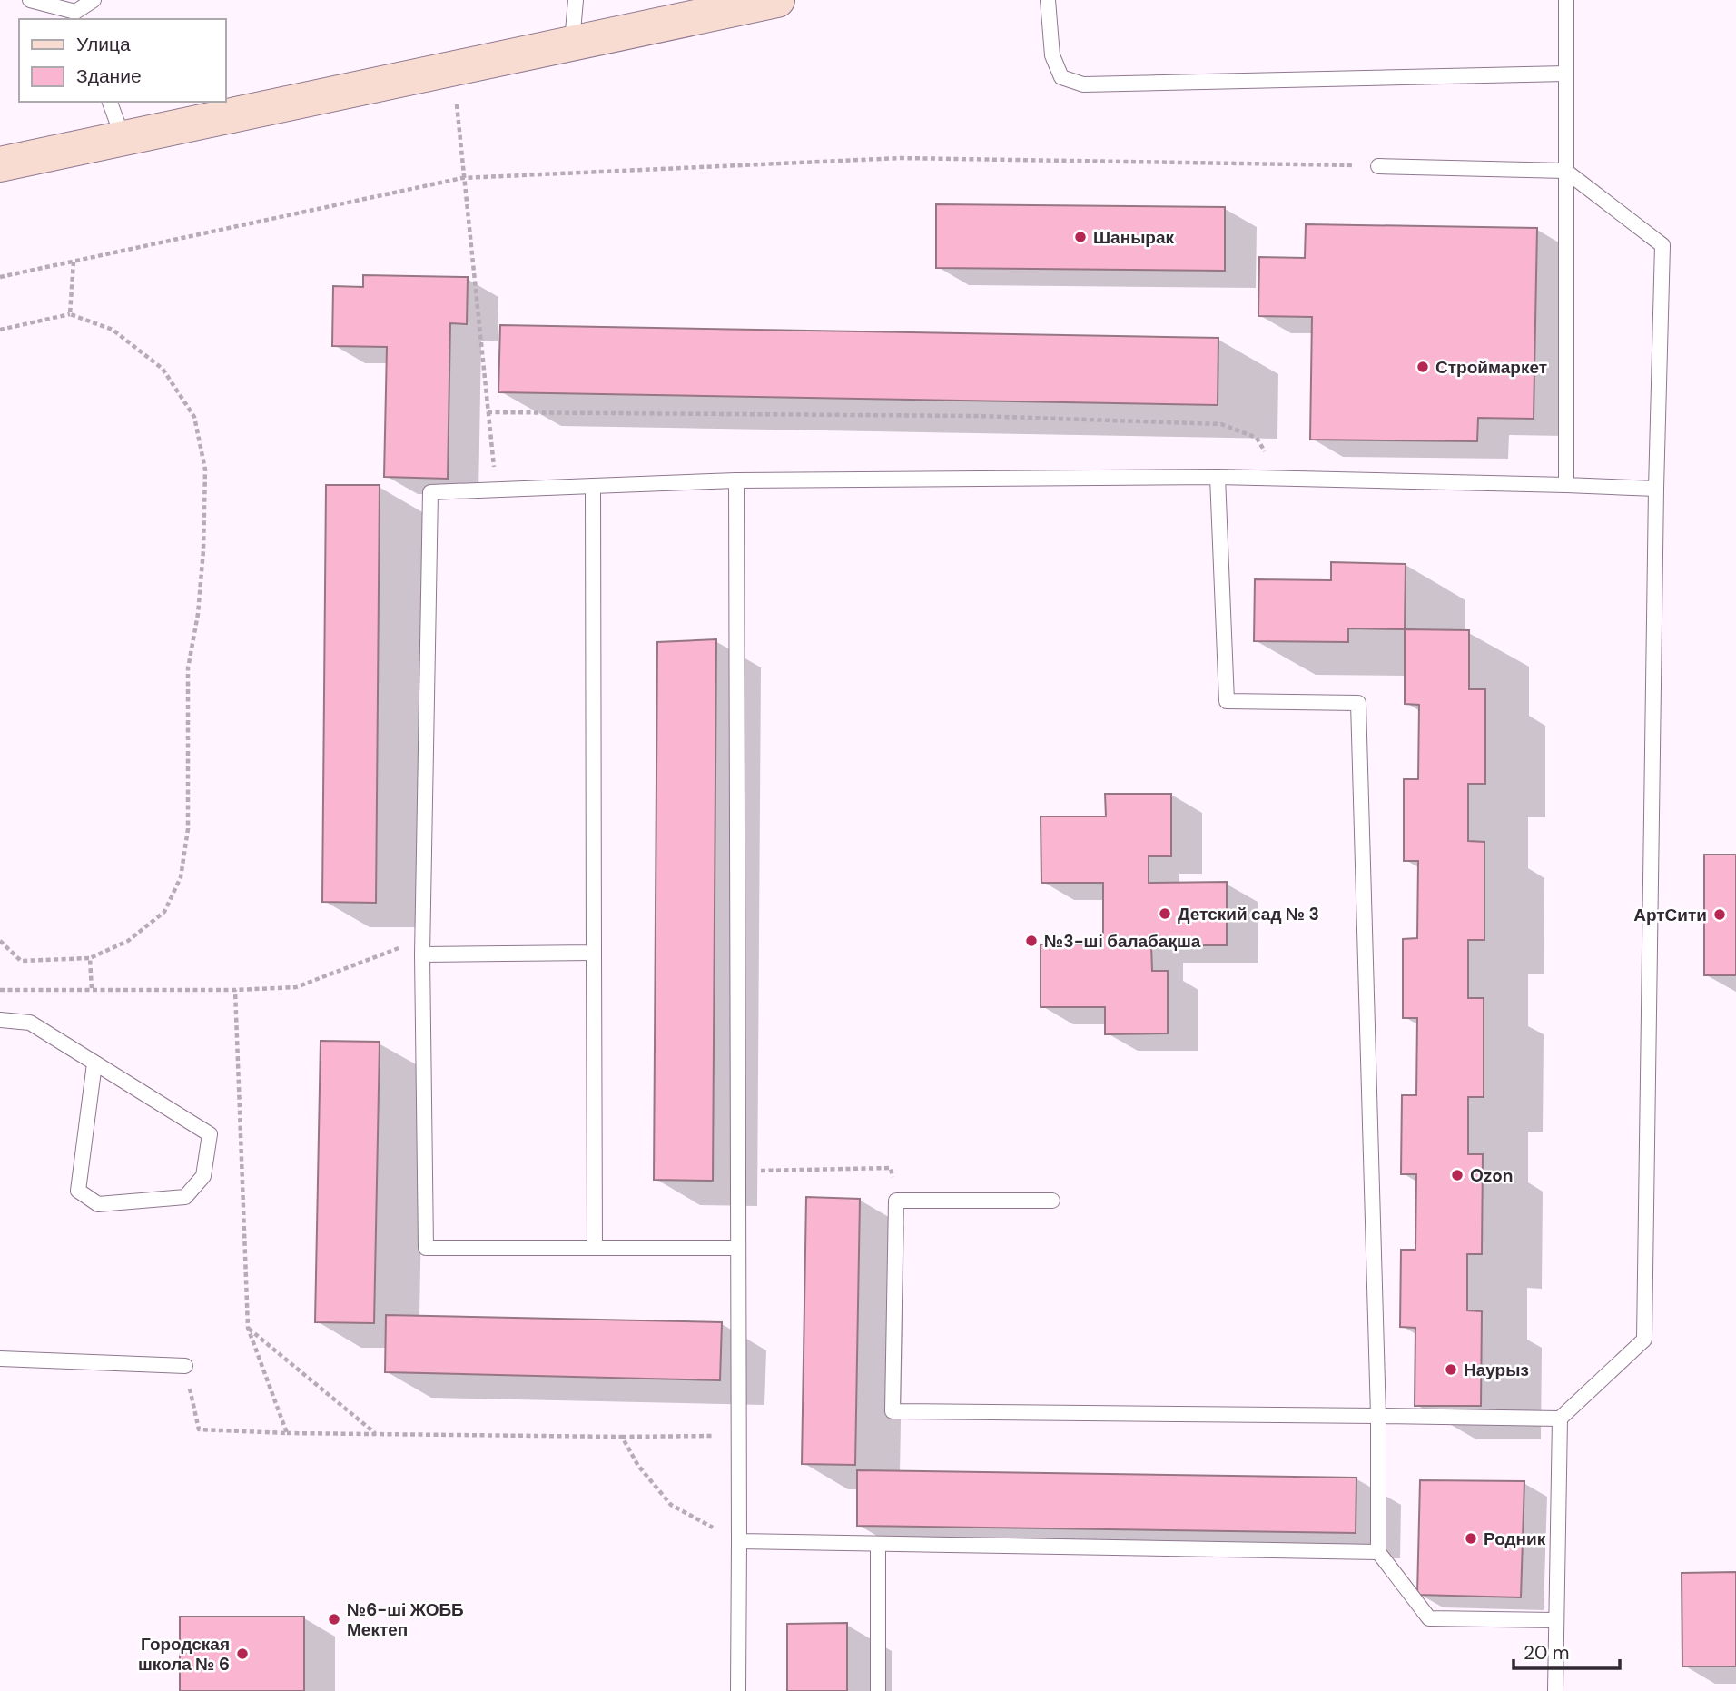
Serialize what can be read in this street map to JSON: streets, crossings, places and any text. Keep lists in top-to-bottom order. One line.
{"places":["Шанырак","Строймаркет","Детский сад № 3","АртСити","№3-ші балабақша","Ozon","Наурыз","Родник","№6-ші ЖОББ Мектеп","Городская школа № 6"],"legend":["Улица","Здание"],"scale_bar":"20 m"}
